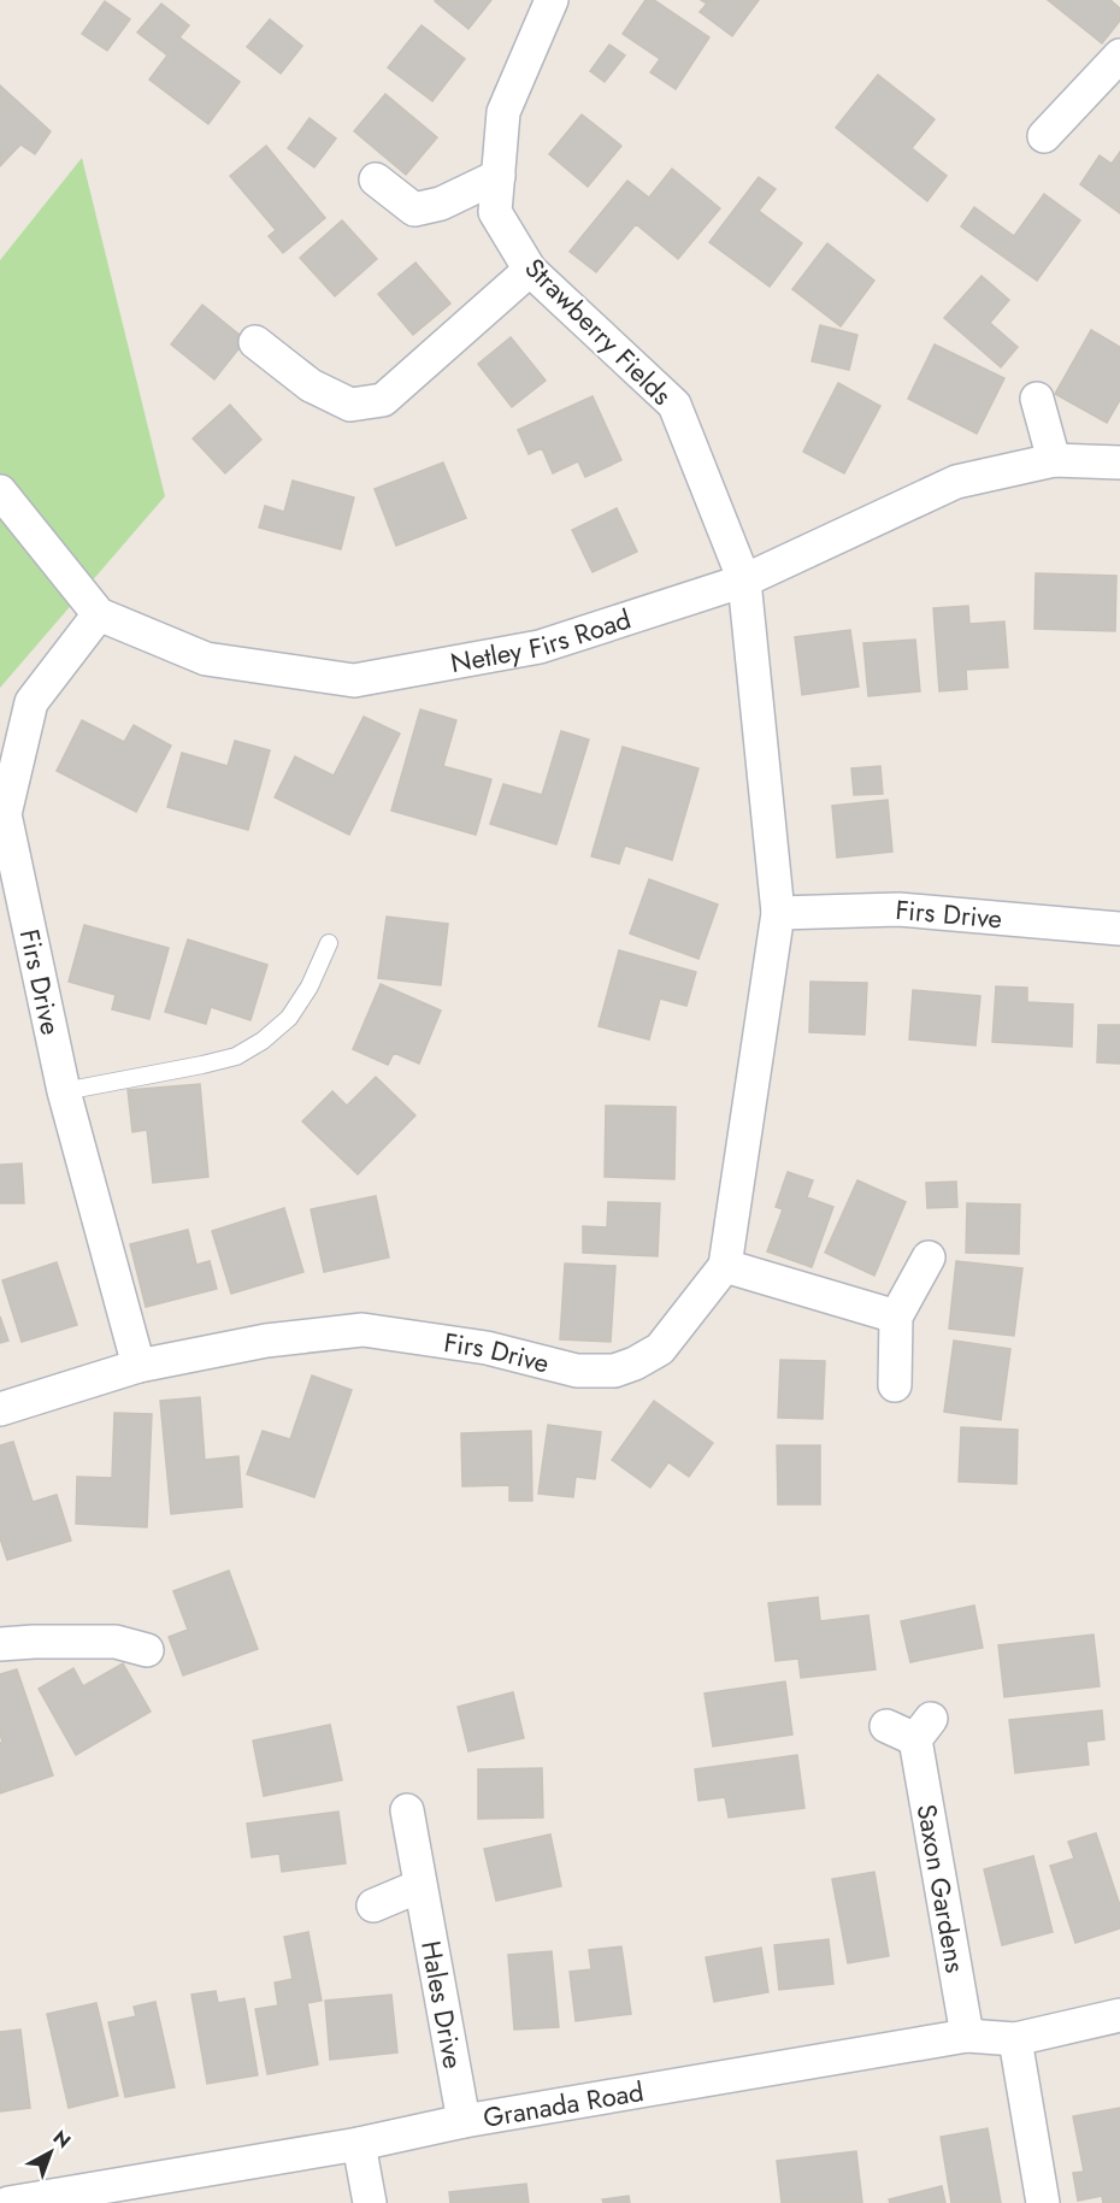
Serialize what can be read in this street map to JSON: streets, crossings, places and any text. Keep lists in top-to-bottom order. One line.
{"streets":{"street":["Strawberry Fields","Netley Firs Road","Firs Drive","Saxon Gardens","Hales Drive","Granada Road"]},"crossings":[["Strawberry Fields","Netley Firs Road"],["Strawberry Fields","Firs Drive"],["Netley Firs Road","Firs Drive"],["Saxon Gardens","Granada Road"],["Hales Drive","Granada Road"]],"north":"top right"}
